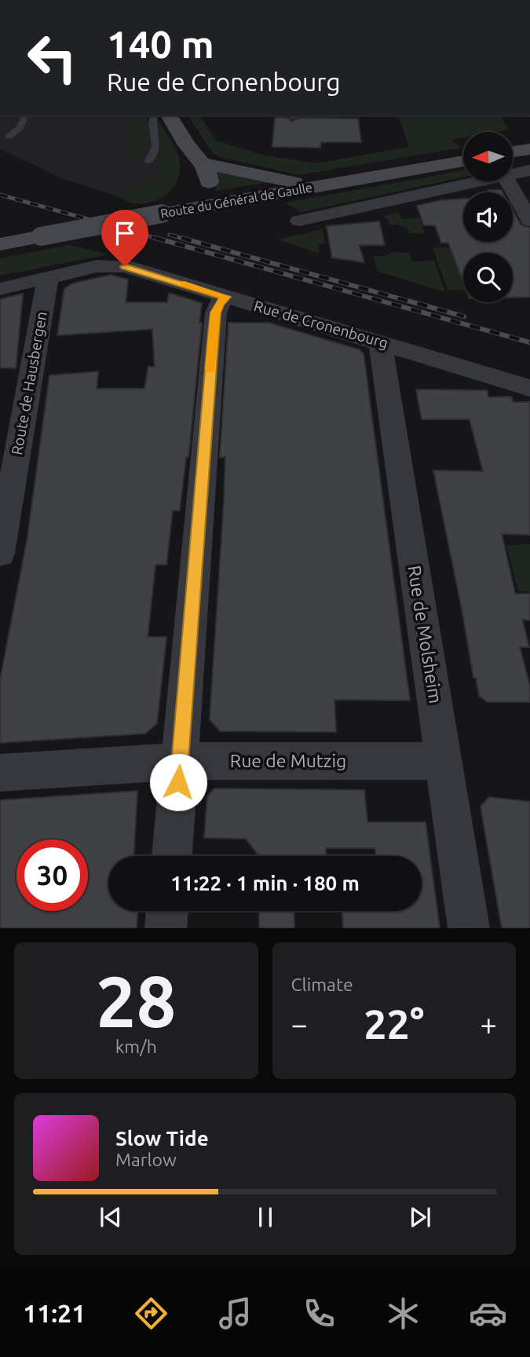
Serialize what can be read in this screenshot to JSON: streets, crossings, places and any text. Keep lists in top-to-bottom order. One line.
{"streets":{"main road":["Route du Général de Gaulle"],"street":["Rue de Cronenbourg","Route de Hausbergen","Rue de Molsheim","Rue de Mutzig"]},"crossings":[["Rue de Cronenbourg","Route de Hausbergen"],["Rue de Cronenbourg","Rue de Molsheim"],["Rue de Molsheim","Rue de Mutzig"]],"north":"left","page":{"turn":["140 m","Rue de Cronenbourg"],"limit":"30","trip":"11:22 · 1 min · 180 m","tile":[["28","km/h"],"Climate"],"heat":["−","22°","+"],"song":["Slow Tide","Marlow"],"tabs":"11:21"}}
